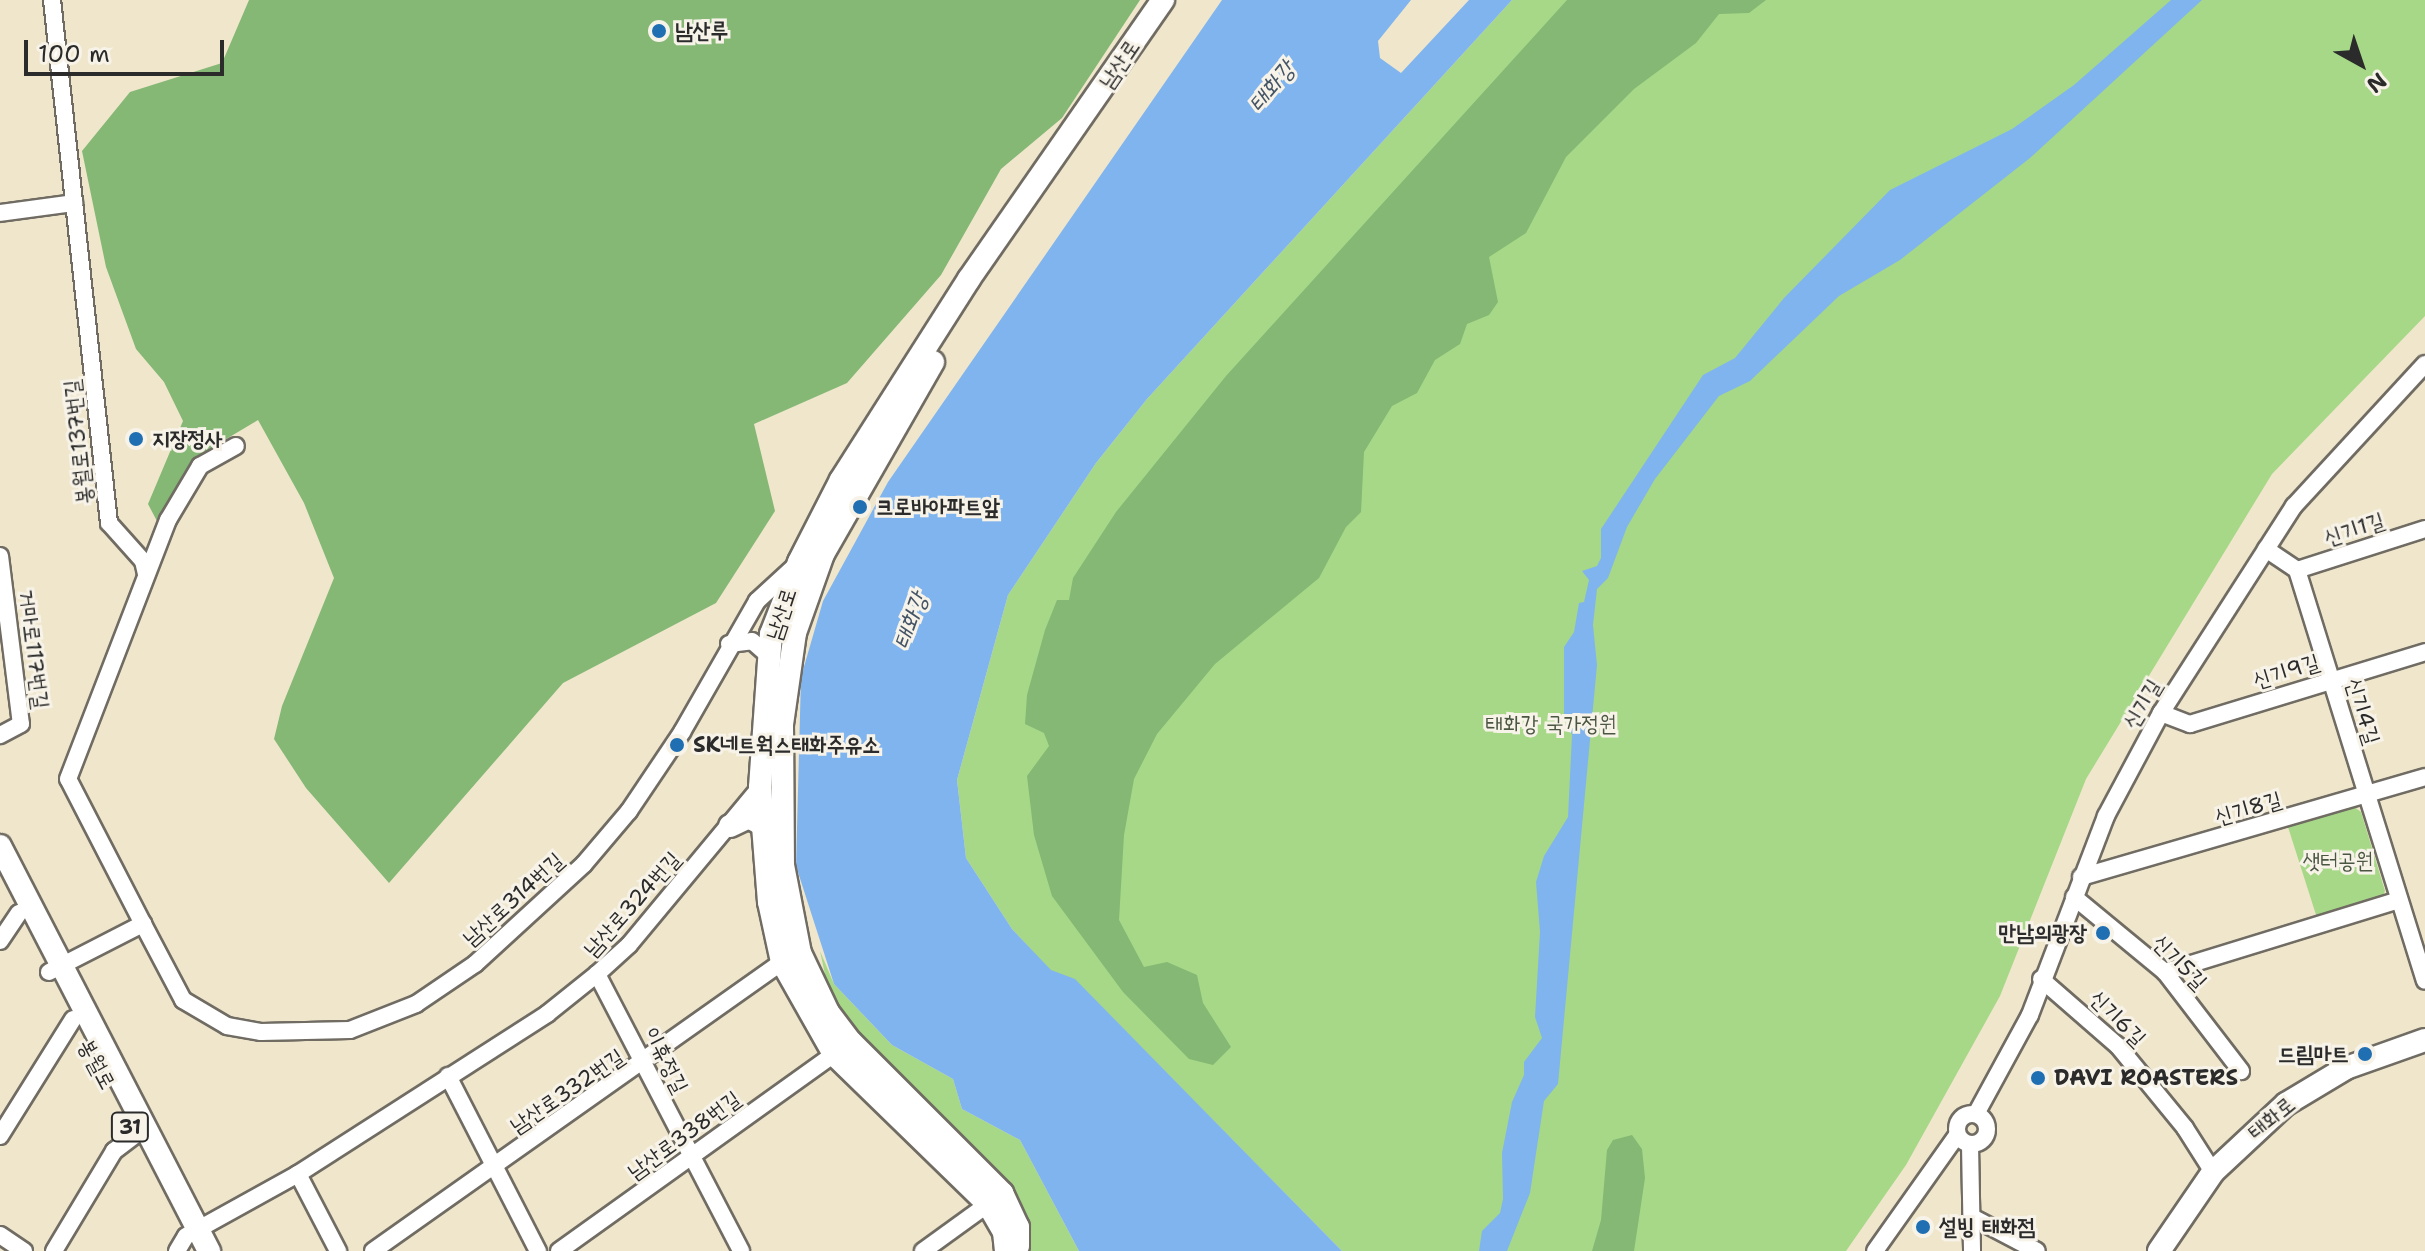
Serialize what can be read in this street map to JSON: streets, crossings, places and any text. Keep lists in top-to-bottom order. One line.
{"streets":{"main road":["남산로","봉월로","태화로","31"],"street":["봉월로137번길","신기1길","거마로117번길","신기9길","신기길","신기4길","신기8길","남산로314번길","남산로324번길","신기5길","신기6길","이휴정길","남산로332번길","남산로338번길"]},"crossings":[["남산로","남산로314번길"],["남산로","남산로324번길"],["남산로","남산로332번길"],["남산로","남산로338번길"],["신기1길","신기4길"],["신기9길","신기길"],["신기9길","신기4길"],["신기길","신기8길"],["신기길","신기5길"],["신기길","신기6길"],["신기4길","신기8길"],["남산로324번길","이휴정길"],["남산로324번길","봉월로"],["신기6길","태화로"],["이휴정길","남산로332번길"],["이휴정길","남산로338번길"]],"water":["태화강"],"parks":["태화강 국가정원","샛터공원"],"places":["남산루","지장정사","크로바아파트앞","SK네트웍스태화주유소","만남의광장","드림마트","DAVI ROASTERS","설빙 태화점"],"scale_bar":"100 m","north":"bottom right"}
